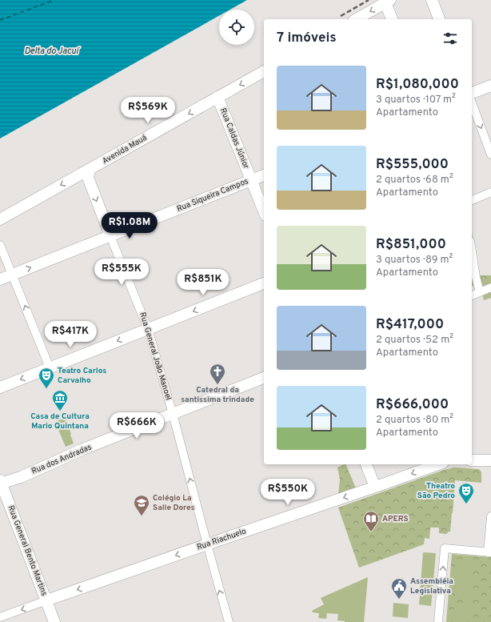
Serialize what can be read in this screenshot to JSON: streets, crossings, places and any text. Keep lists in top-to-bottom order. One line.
{"streets":{"street":["Rua Caldas Júnior","Avenida Mauá","Rua Siqueira Campos","Rua General João Manoel","Rua dos Andradas","Rua Riachuelo","Rua General Bento Martins"]},"crossings":[["Rua Caldas Júnior","Avenida Mauá"],["Rua Caldas Júnior","Rua Siqueira Campos"],["Avenida Mauá","Rua General João Manoel"],["Rua Siqueira Campos","Rua General João Manoel"],["Rua General João Manoel","Rua dos Andradas"],["Rua General João Manoel","Rua Riachuelo"],["Rua dos Andradas","Rua General Bento Martins"],["Rua Riachuelo","Rua General Bento Martins"]],"one_way":["Avenida Mauá","Rua Riachuelo"],"water":["Delta do Jacuí"],"places":{"church":["Catedral da santissima trindade"],"theatre":["Teatro Carlos Carvalho","Theatro São Pedro"],"museum":["Casa de Cultura Mario Quintana"],"school or university":["Colégio La Salle Dores"],"library":["APERS"],"public building":["Assembléia Legislativa"]},"page":{"heading":"7 imóveis","list":[{"name":"R$1,080,000","note":"3 quartos · 107 m² · Apartamento"},{"name":"R$555,000","note":"2 quartos · 68 m² · Apartamento"},{"name":"R$851,000","note":"3 quartos · 89 m² · Apartamento"},{"name":"R$417,000","note":"2 quartos · 52 m² · Apartamento"},{"name":"R$666,000","note":"2 quartos · 80 m² · Apartamento"}],"price":["R$569K","R$1.08M","R$555K","R$851K","R$417K","R$666K","R$550K"]}}
